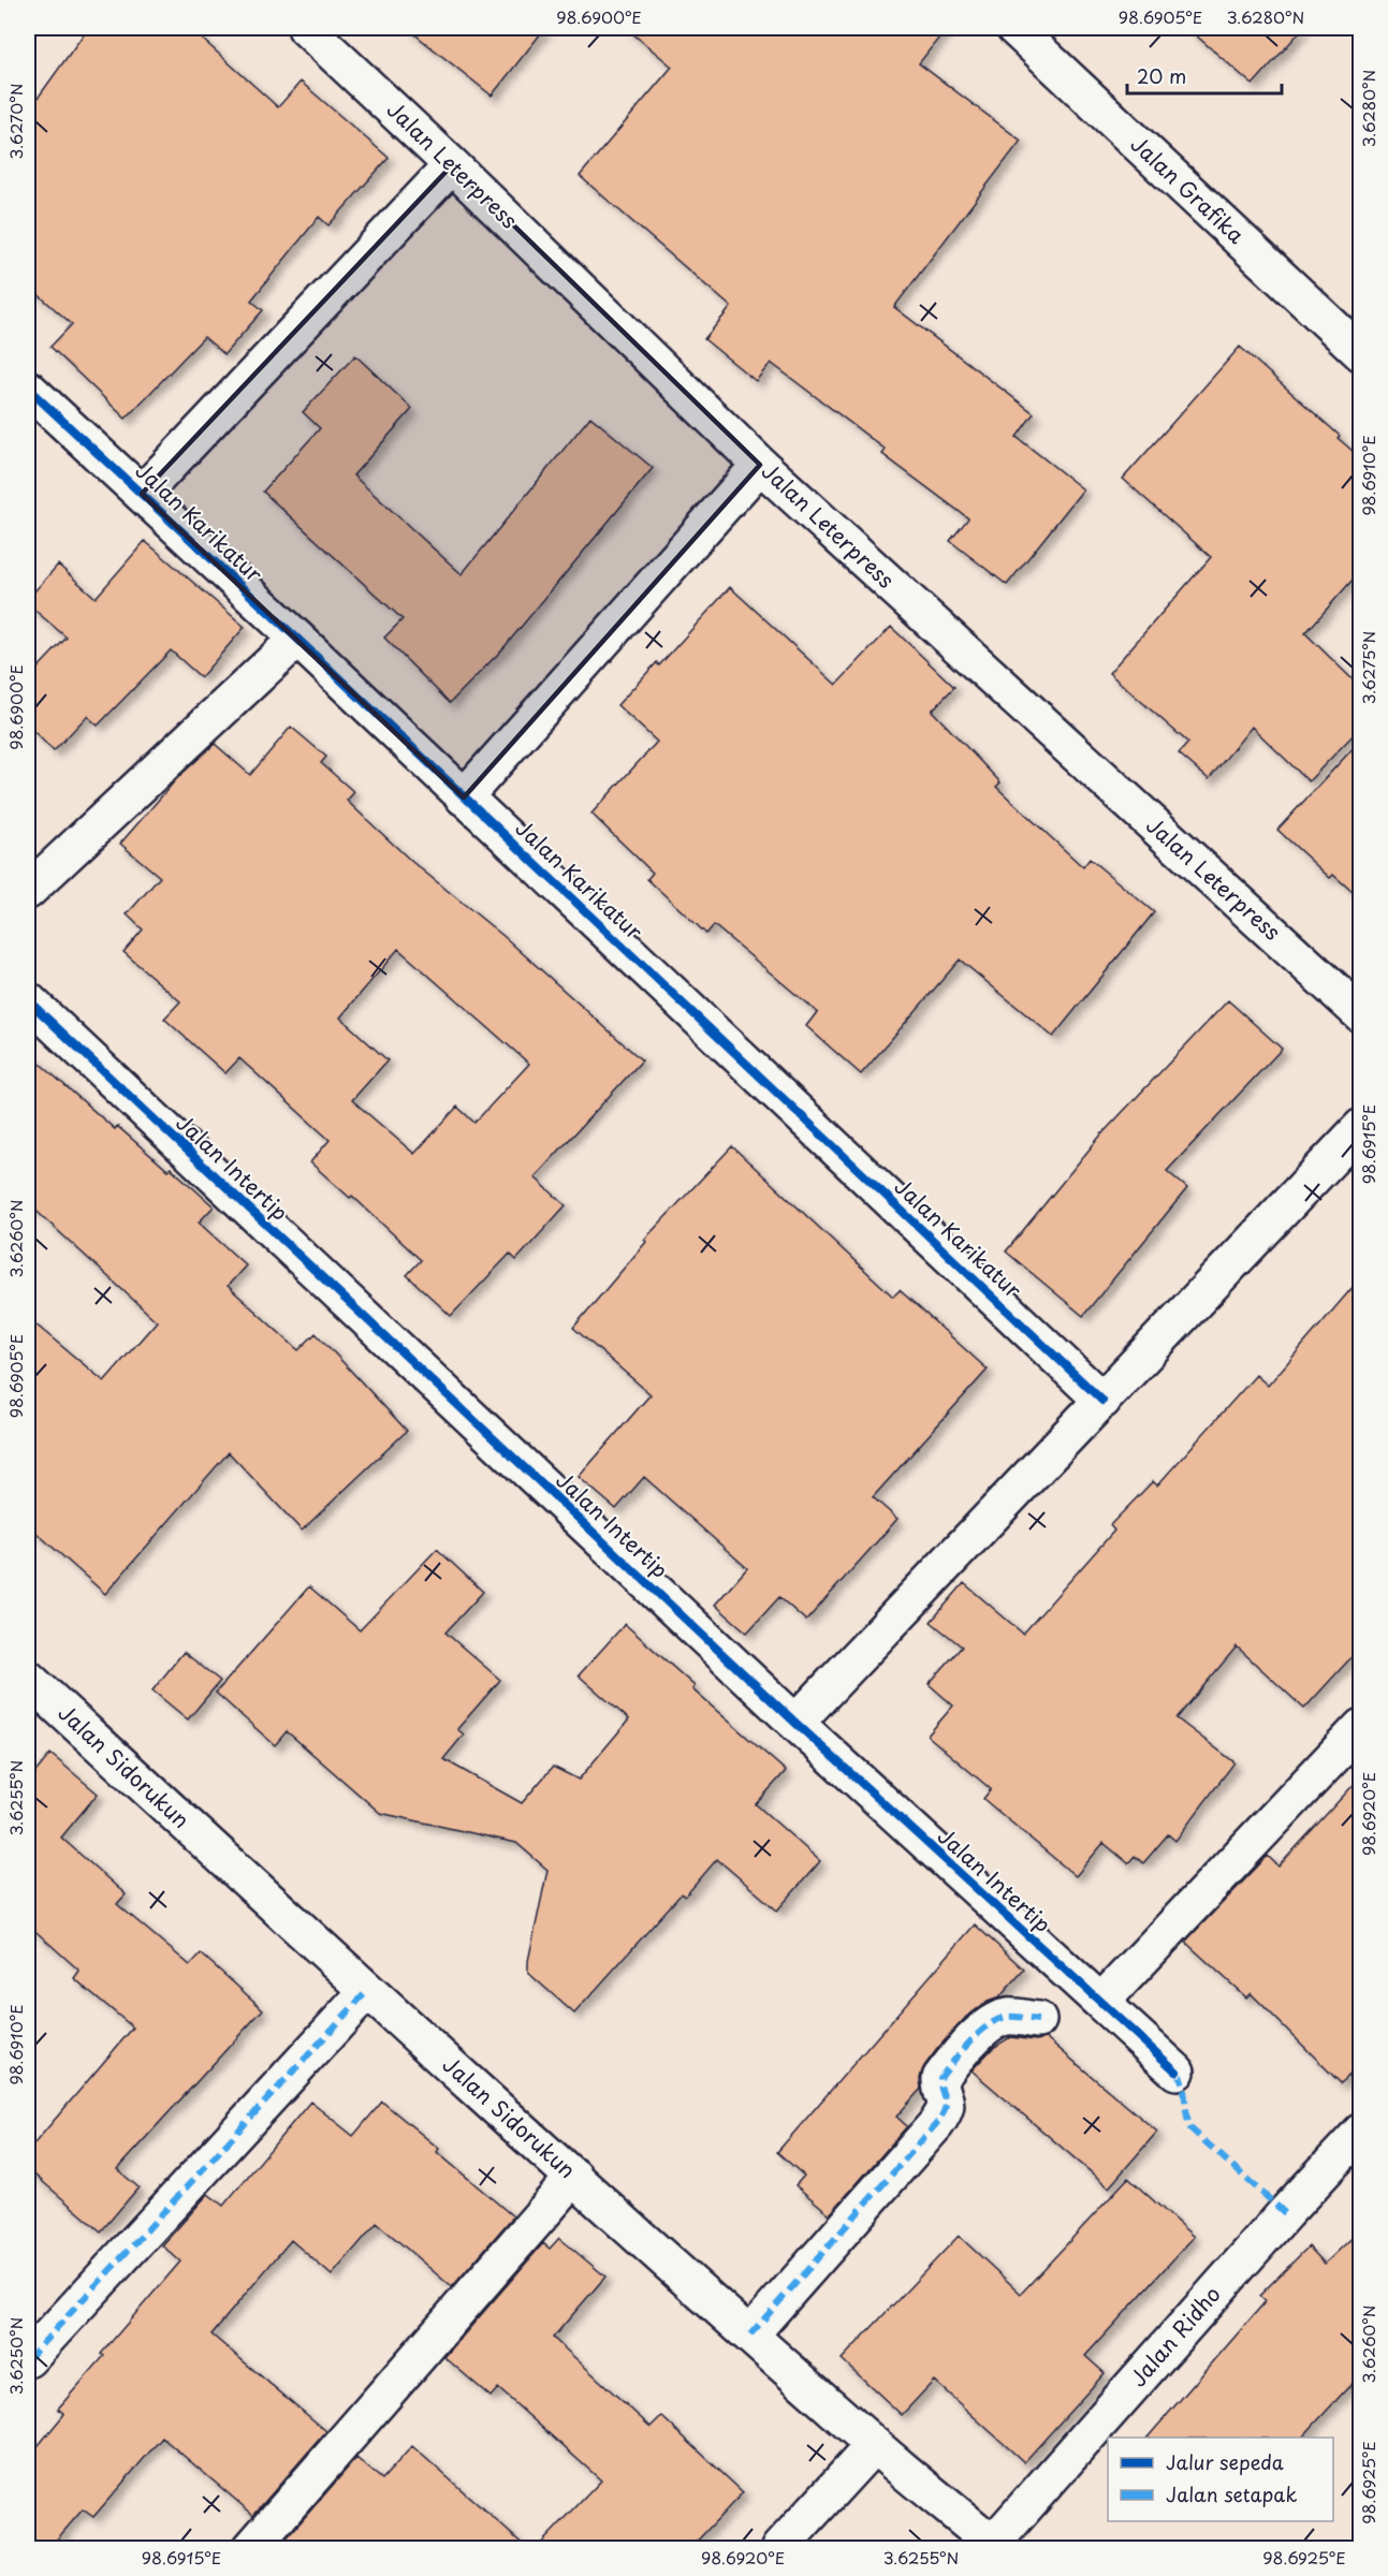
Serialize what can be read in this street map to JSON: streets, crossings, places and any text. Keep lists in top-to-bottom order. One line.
{"streets":{"street":["Jalan Leterpress","Jalan Grafika","Jalan Karikatur","Jalan Intertip","Jalan Sidorukun","Jalan Ridho"]},"crossings":[["Jalan Sidorukun","Jalan Ridho"]],"legend":["Jalur sepeda","Jalan setapak"],"scale_bar":"20 m","coordinates":["98.6900°E","98.6905°E","3.6280°N","3.6270°N","98.6910°E","3.6275°N","98.6915°E","3.6260°N","3.6255°N","98.6920°E","3.6250°N","98.6925°E"]}
